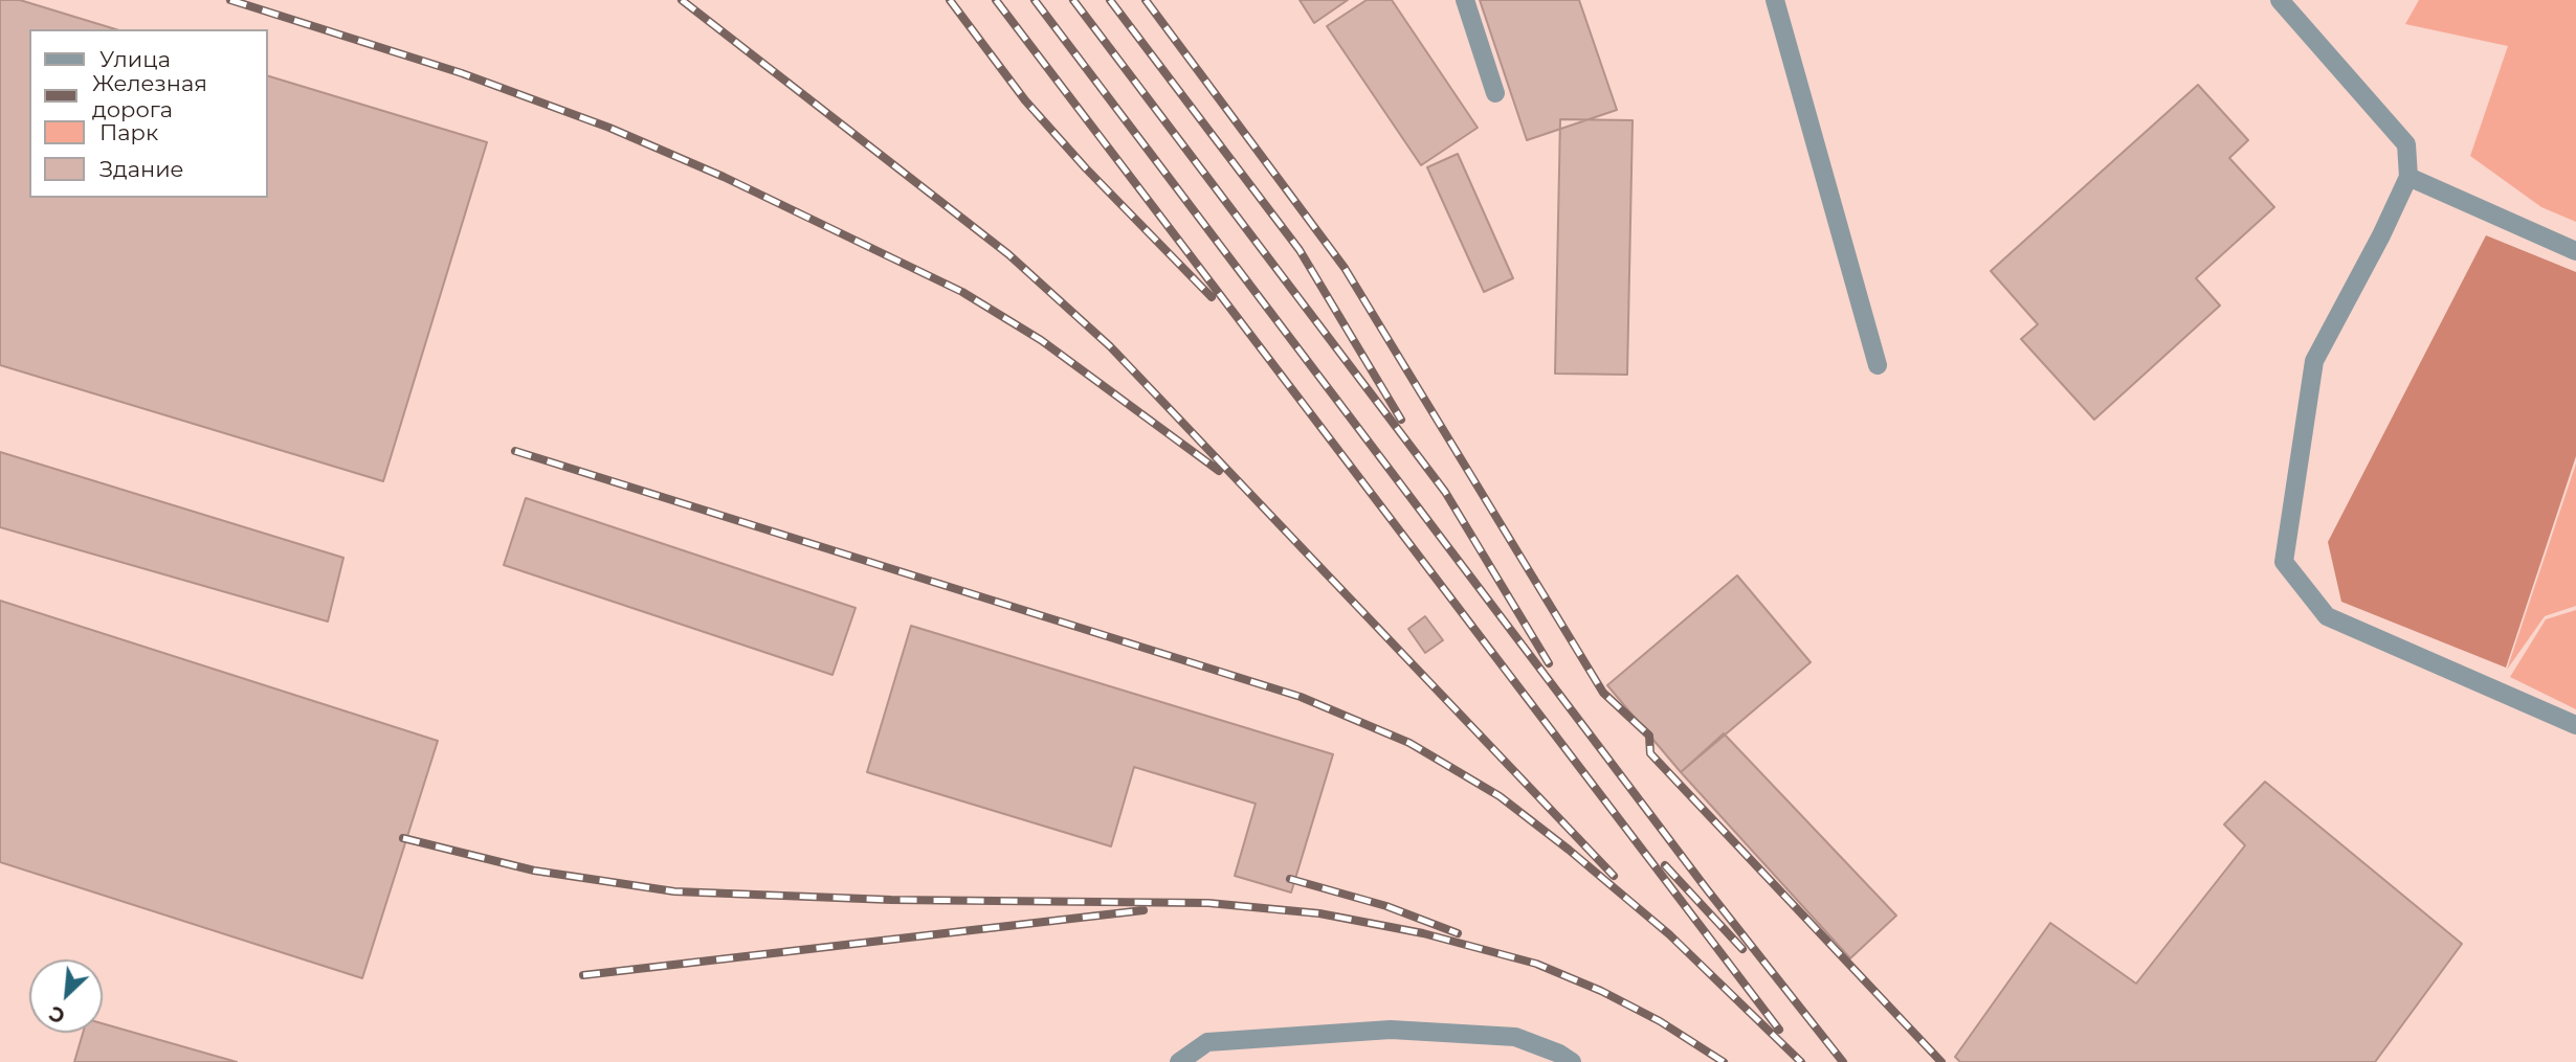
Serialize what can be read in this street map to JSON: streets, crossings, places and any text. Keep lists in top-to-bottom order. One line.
{"legend":["Улица","Железная дорога","Парк","Здание"],"north":"bottom left"}
